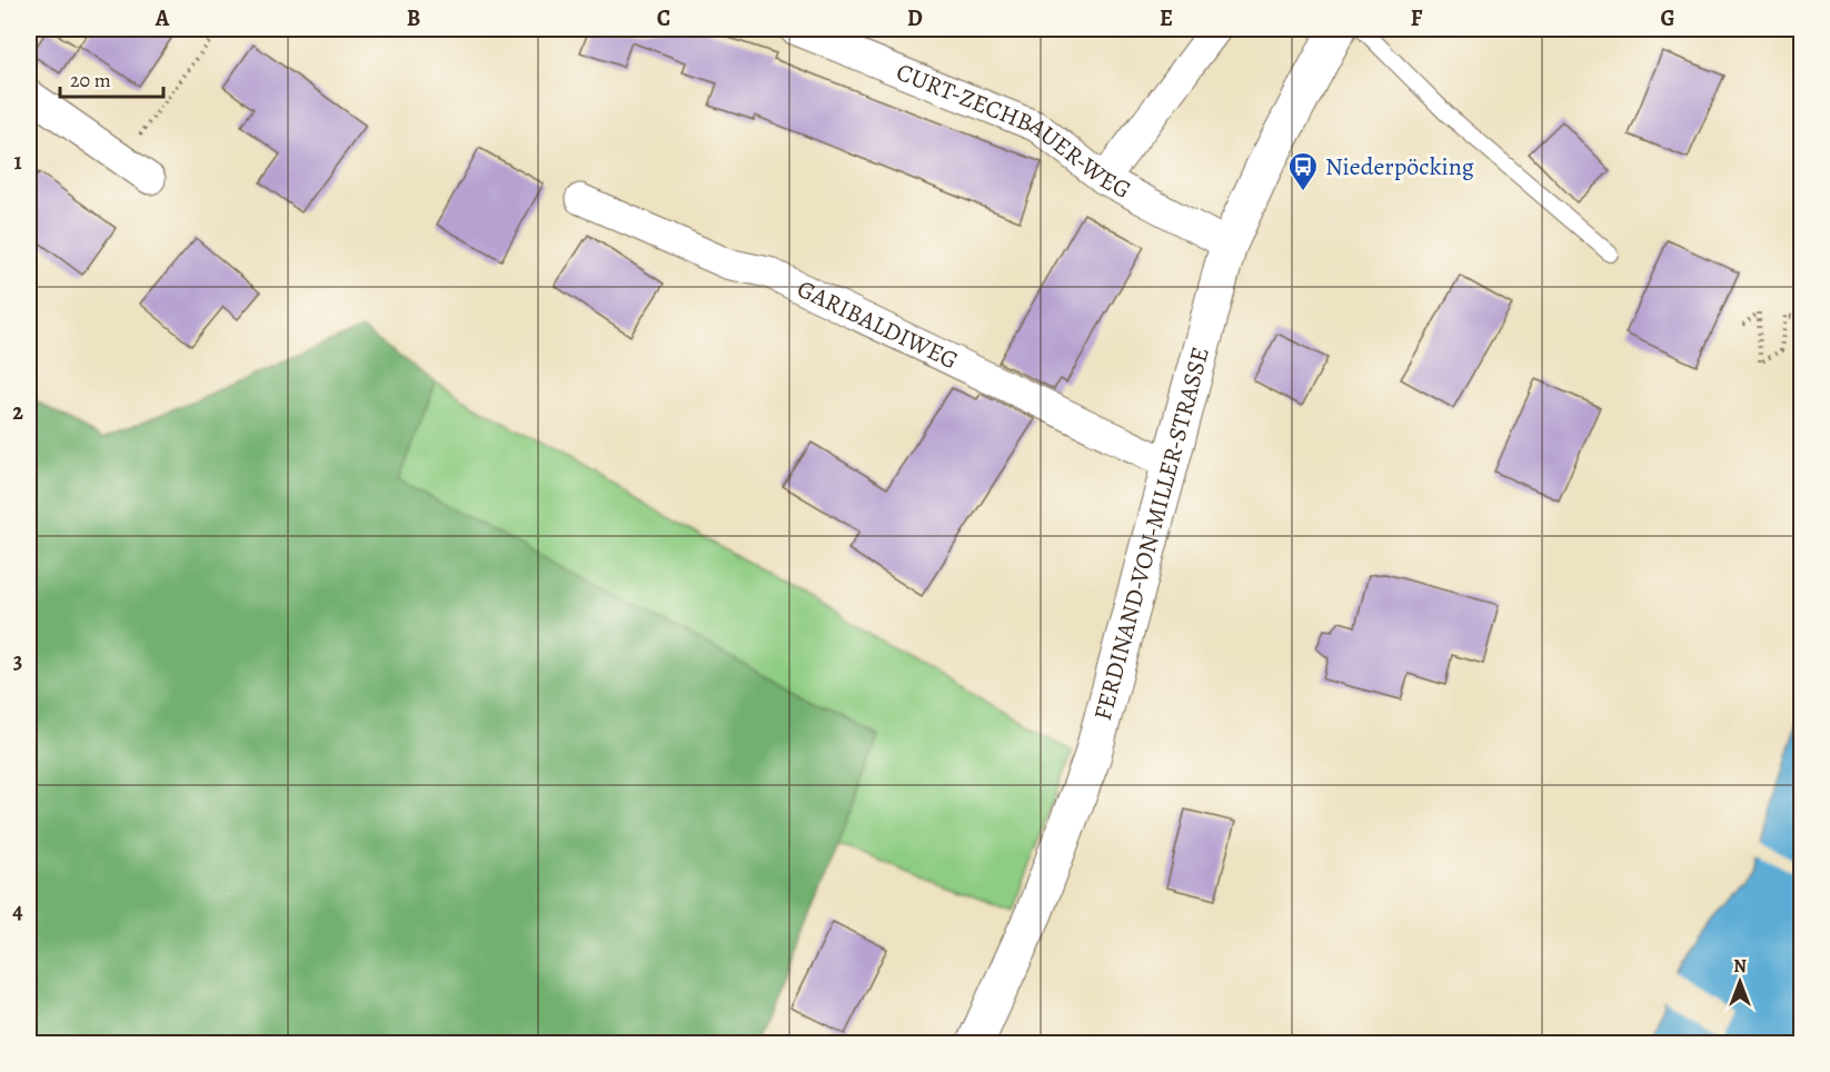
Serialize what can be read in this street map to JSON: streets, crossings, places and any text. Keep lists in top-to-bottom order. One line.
{"streets":{"main road":["FERDINAND-VON-MILLER-STRASSE"],"street":["CURT-ZECHBAUER-WEG","GARIBALDIWEG"]},"crossings":[["CURT-ZECHBAUER-WEG","FERDINAND-VON-MILLER-STRASSE"],["GARIBALDIWEG","FERDINAND-VON-MILLER-STRASSE"]],"places":{"bus stop":["Niederpöcking"]},"scale_bar":"20 m","north":"top","grid":{"columns":["A","B","C","D","E","F","G"],"rows":["1","2","3","4"]}}
